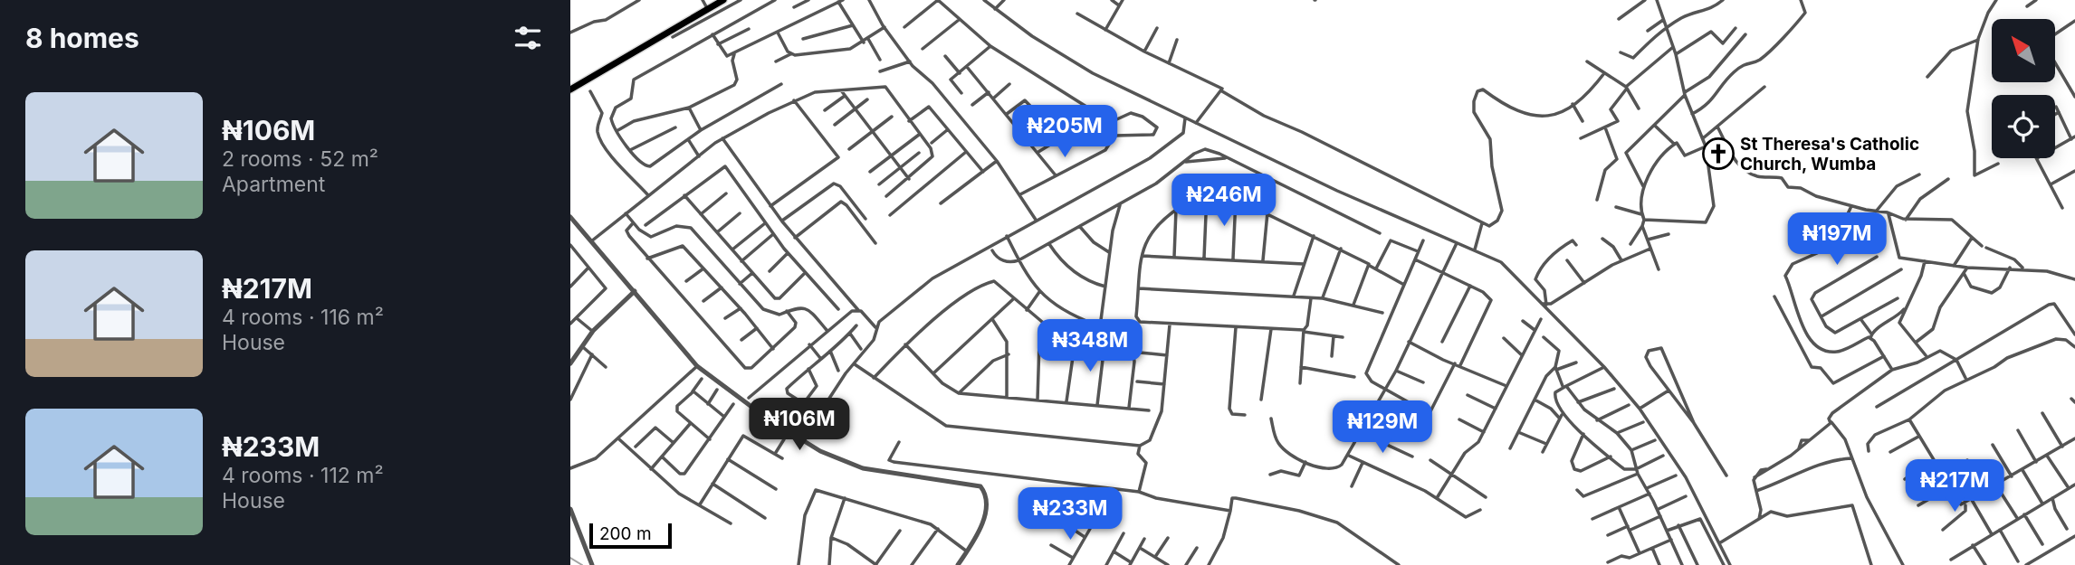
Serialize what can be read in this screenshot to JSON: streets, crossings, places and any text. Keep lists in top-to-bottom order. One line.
{"places":{"church":["St Theresa's Catholic Church, Wumba"]},"scale_bar":"200 m","north":"top left","page":{"heading":"8 homes","list":[{"name":"₦106M","note":"2 rooms · 52 m² · Apartment"},{"name":"₦217M","note":"4 rooms · 116 m² · House"},{"name":"₦233M","note":"4 rooms · 112 m² · House"}],"price":["₦205M","₦246M","₦197M","₦348M","₦106M","₦129M","₦217M","₦233M"],"scale":"200 m"}}
